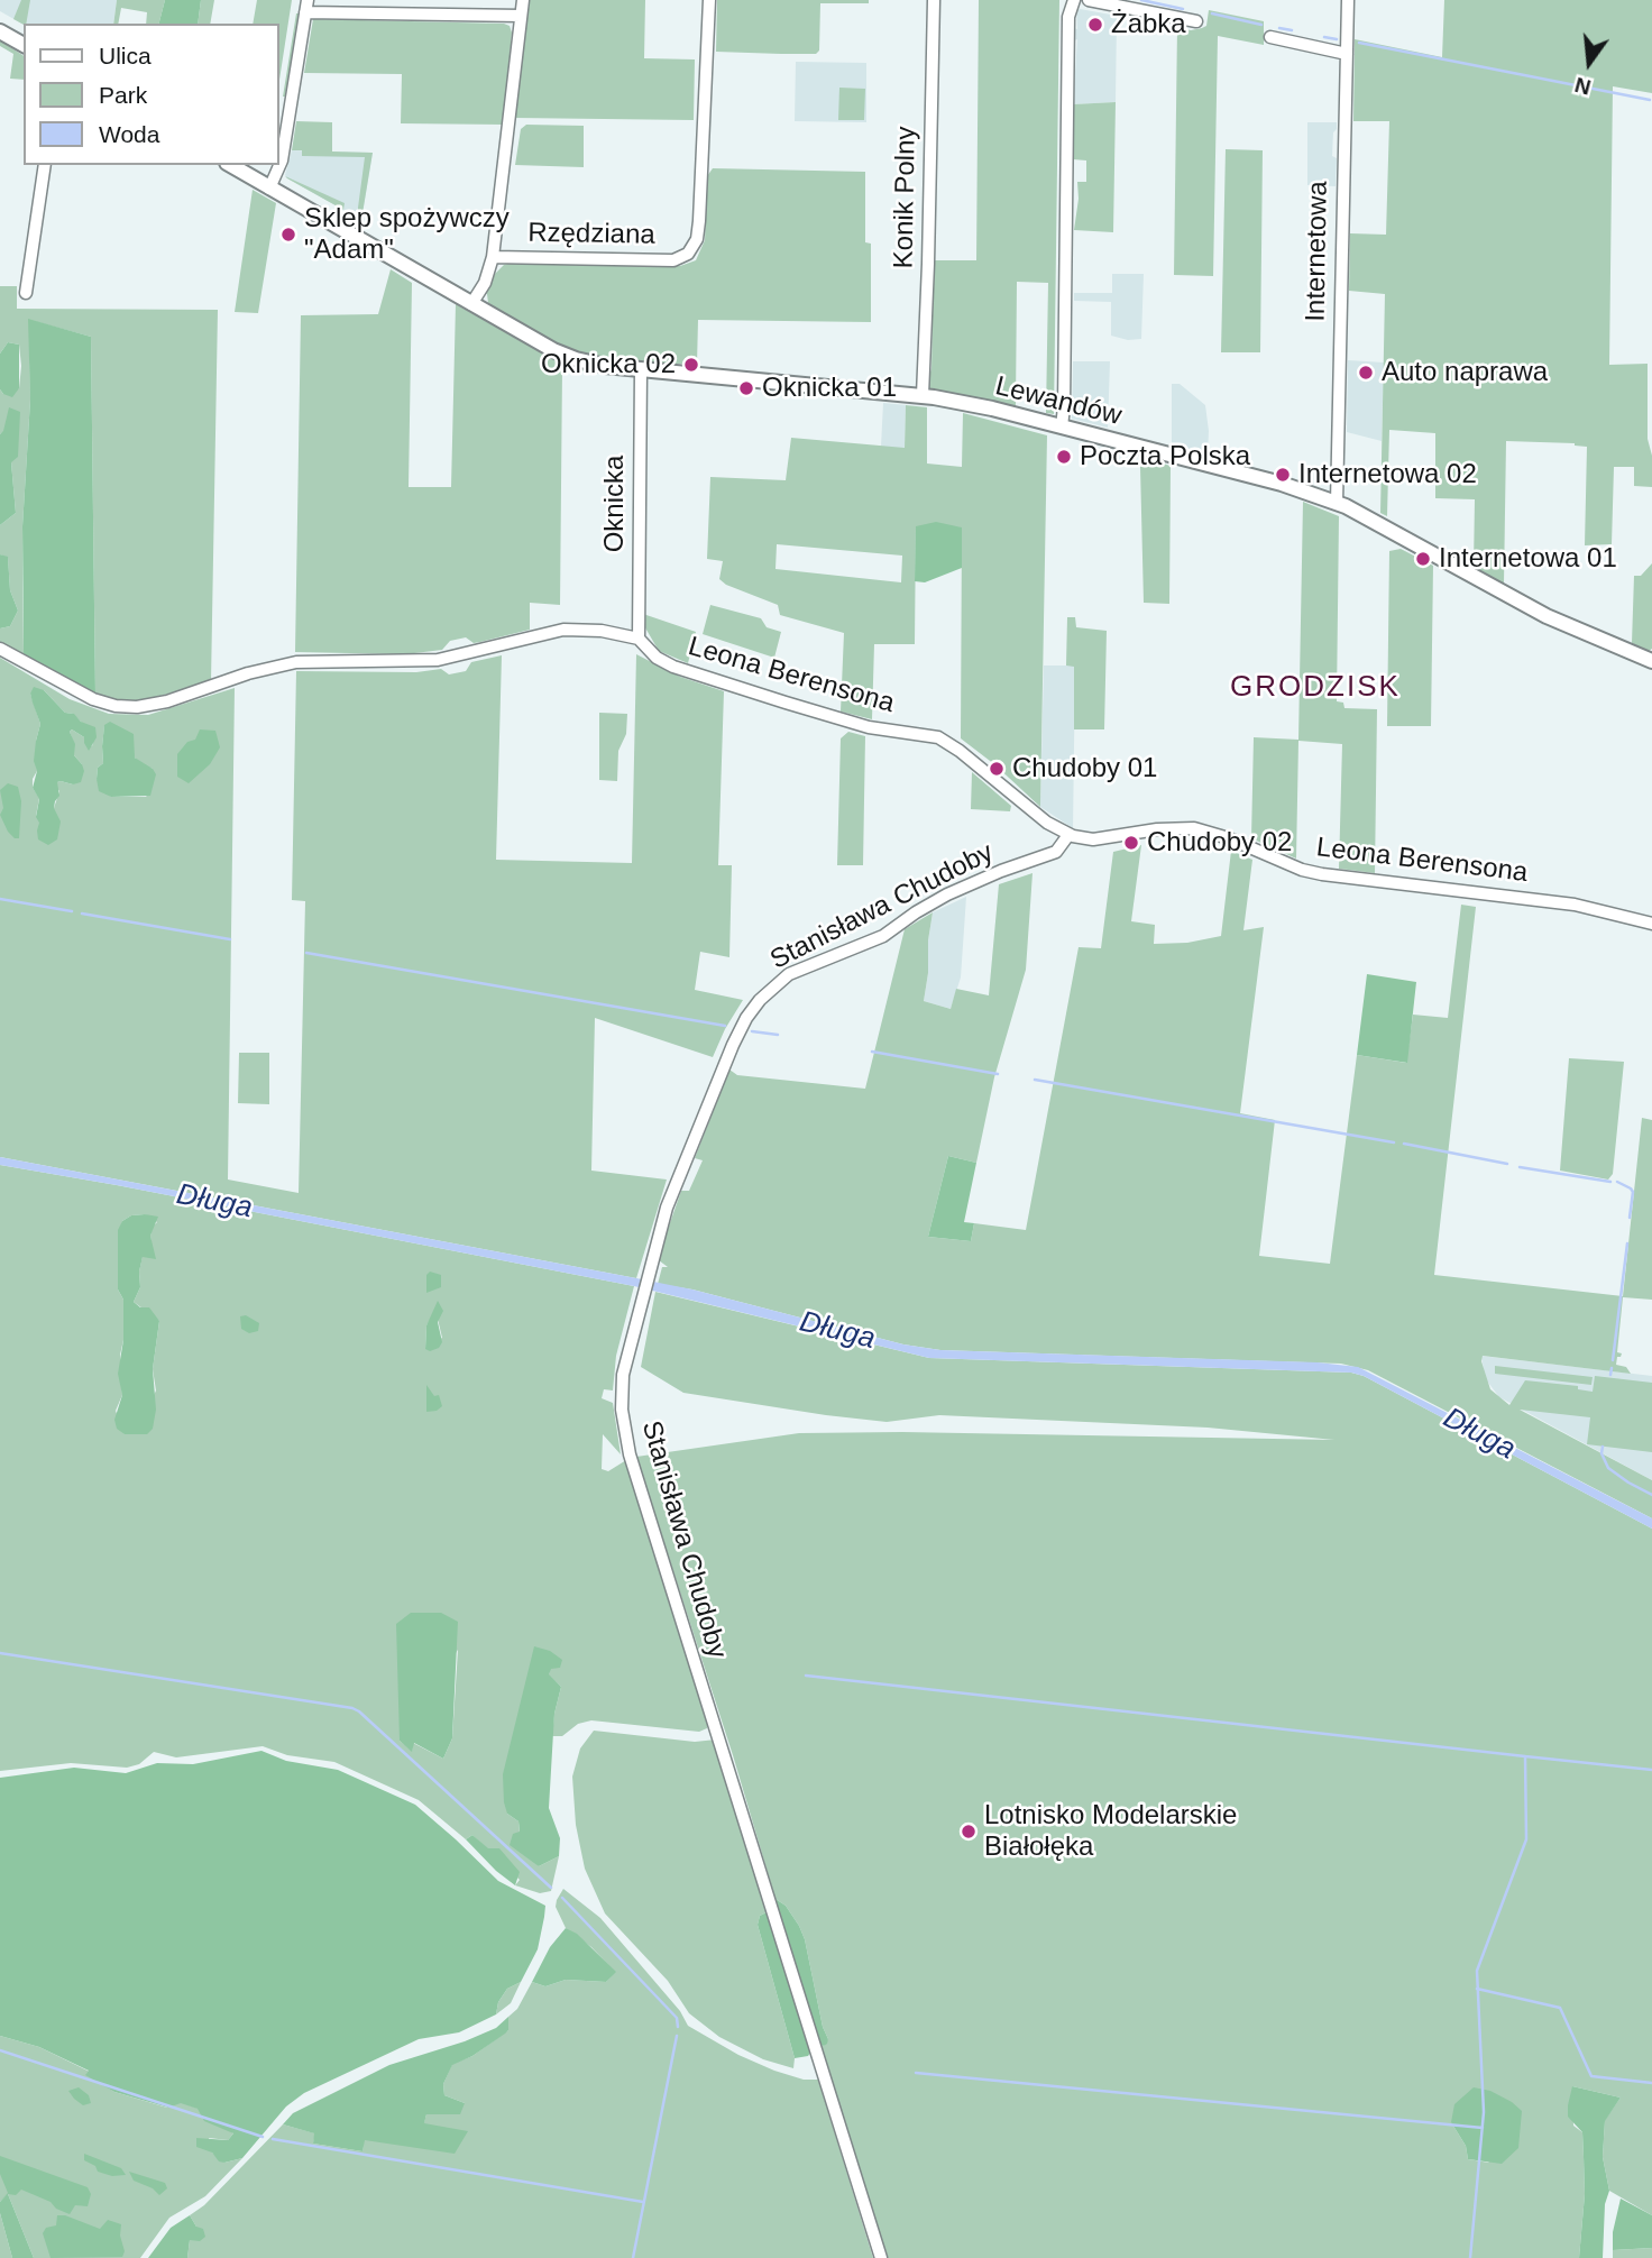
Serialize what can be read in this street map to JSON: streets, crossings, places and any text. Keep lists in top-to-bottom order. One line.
{"streets":{"street":["Konik Polny","Rzędziana","Internetowa","Lewandów","Oknicka","Leona Berensona","Stanisława Chudoby"]},"crossings":[["Konik Polny","Lewandów"],["Internetowa","Lewandów"],["Lewandów","Oknicka"],["Oknicka","Leona Berensona"],["Leona Berensona","Stanisława Chudoby"]],"districts":["GRODZISK"],"water":["Długa"],"places":["Żabka","Sklep spożywczy \"Adam\"","Oknicka 02","Auto naprawa","Oknicka 01","Poczta Polska","Internetowa 02","Internetowa 01","Chudoby 01","Chudoby 02","Lotnisko Modelarskie Białołęka"],"legend":["Ulica","Park","Woda"],"north":"bottom"}
